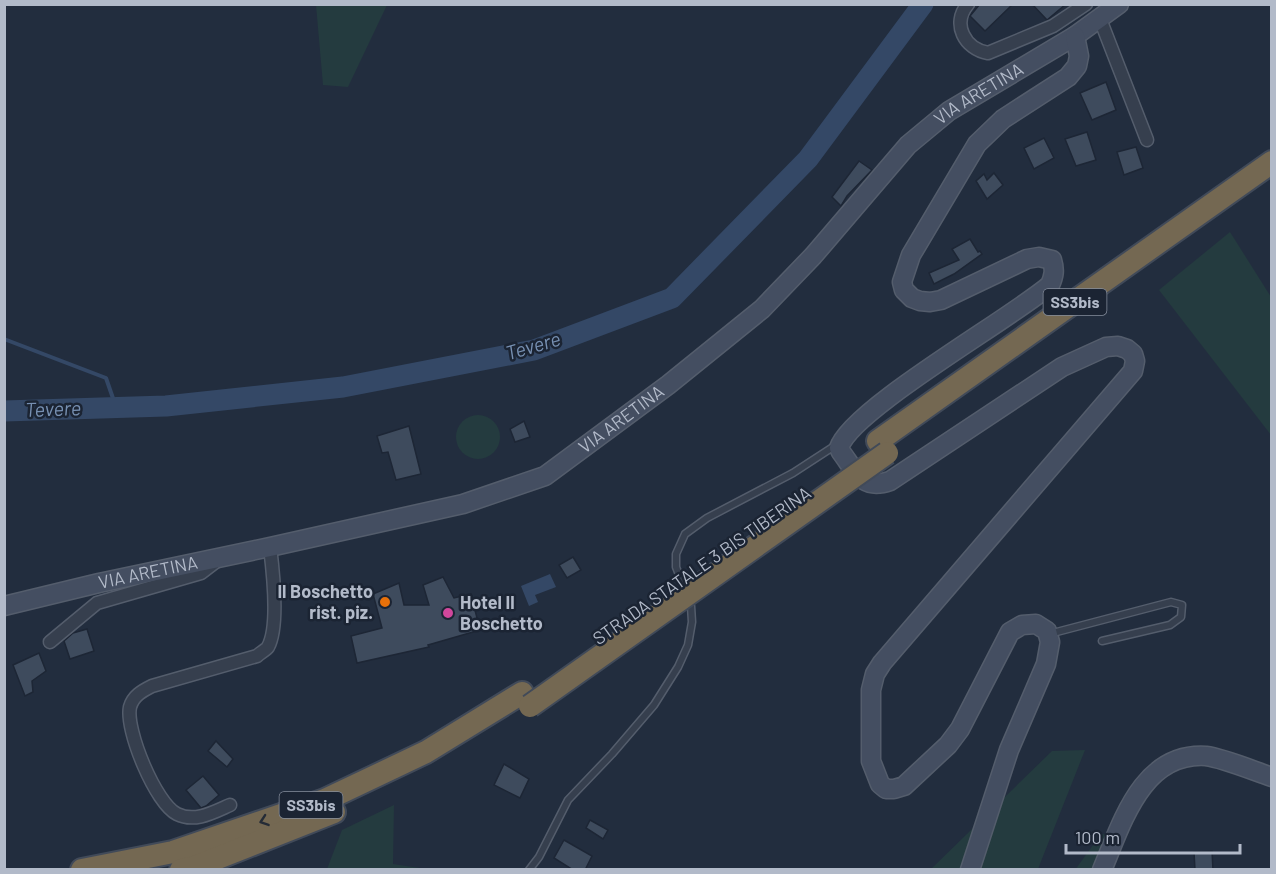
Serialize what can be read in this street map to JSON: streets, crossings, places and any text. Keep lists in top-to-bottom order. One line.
{"streets":{"highway":["SS3bis","STRADA STATALE 3 BIS TIBERINA"],"street":["VIA ARETINA"]},"water":["Tevere"],"places":["Il Boschetto rist. piz.","Hotel Il Boschetto"],"scale_bar":"100 m"}
